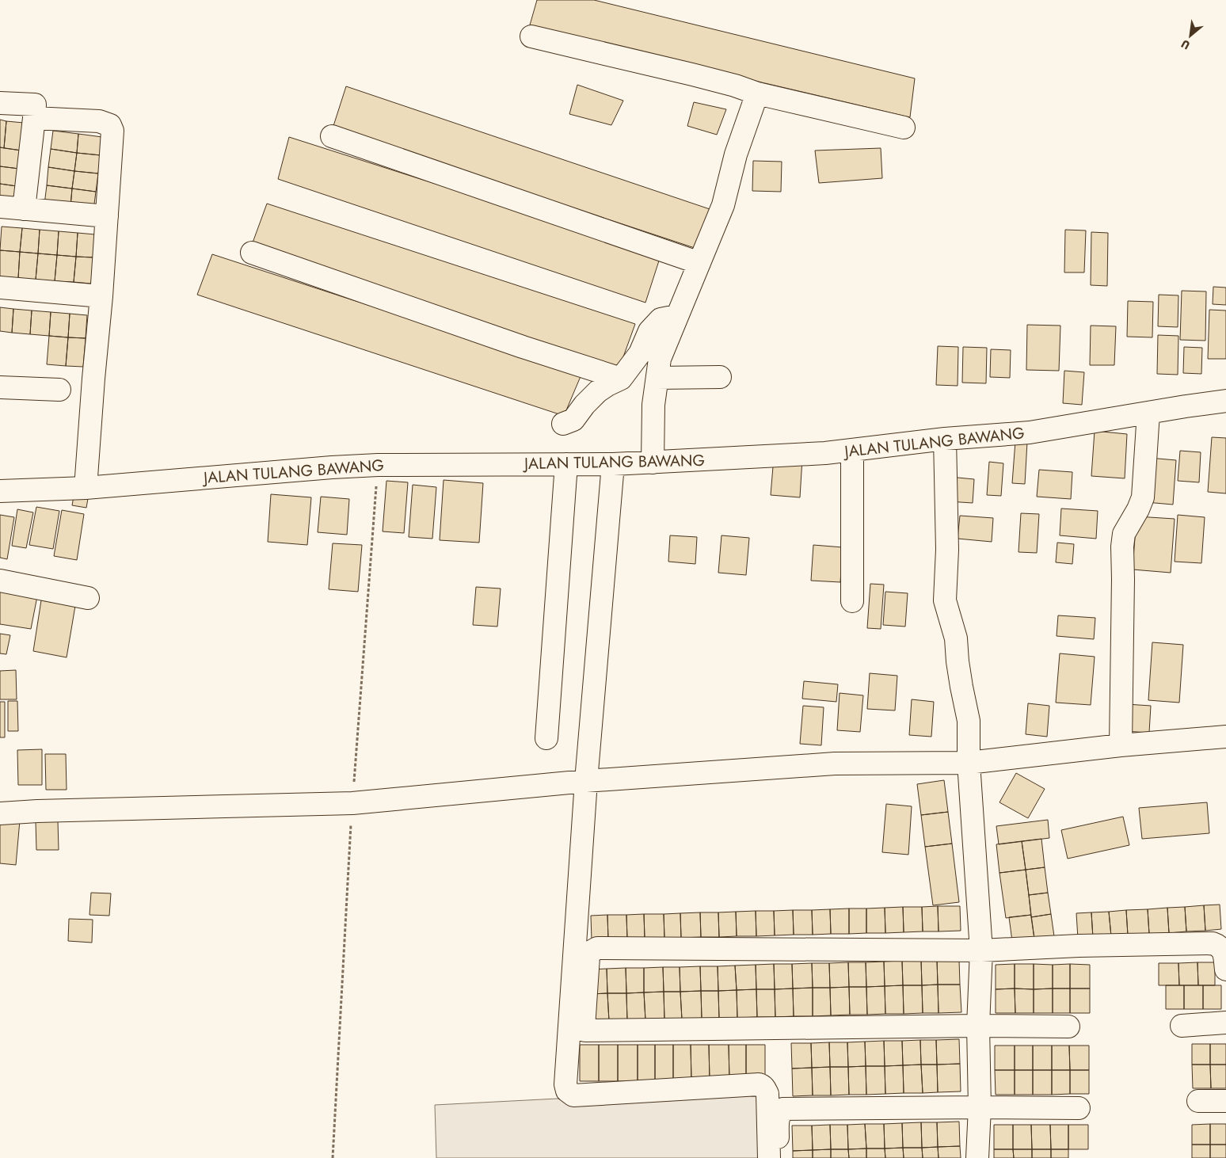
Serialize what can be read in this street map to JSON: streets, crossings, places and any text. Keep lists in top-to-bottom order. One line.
{"streets":{"street":["JALAN TULANG BAWANG"]},"north":"bottom left"}
